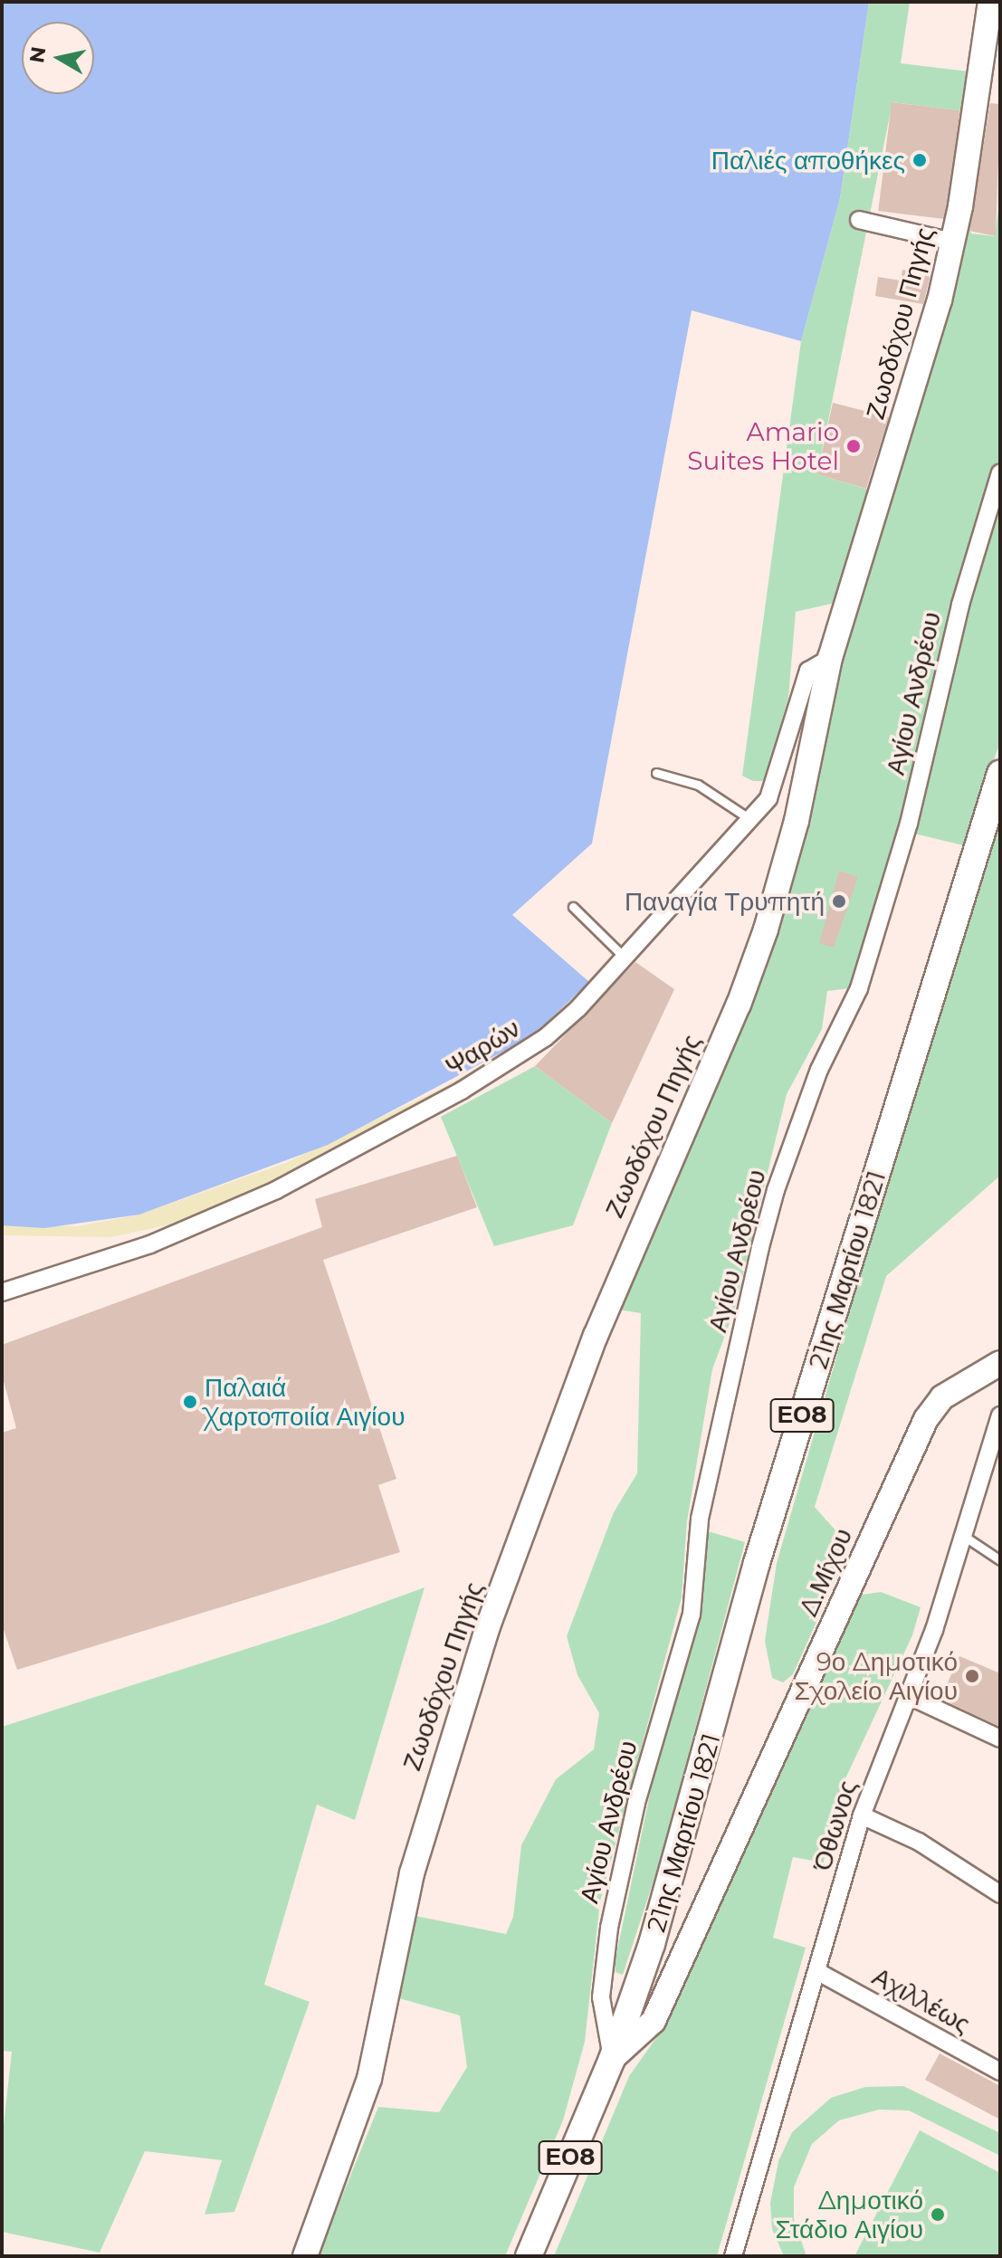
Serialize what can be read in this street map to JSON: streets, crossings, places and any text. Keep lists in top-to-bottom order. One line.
{"streets":{"main road":["Ζωοδόχου Πηγής","21ης Μαρτίου 1821","ΕΟ8","Δ.Μίχου"],"street":["Αγίου Ανδρέου","Ψαρών","Όθωνος","Αχιλλέως"]},"crossings":[["Ζωοδόχου Πηγής","Ψαρών"],["Αγίου Ανδρέου","21ης Μαρτίου 1821"],["Αγίου Ανδρέου","ΕΟ8"],["Αγίου Ανδρέου","Δ.Μίχου"],["21ης Μαρτίου 1821","ΕΟ8"],["21ης Μαρτίου 1821","Δ.Μίχου"],["ΕΟ8","Δ.Μίχου"],["Όθωνος","Αχιλλέως"]],"places":["Παλιές αποθήκες","Amario Suites Hotel","Παναγία Τρυπητή","Παλαιά Χαρτοποιία Αιγίου","9ο Δημοτικό Σχολείο Αιγίου","Δημοτικό Στάδιο Αιγίου"],"north":"left"}
